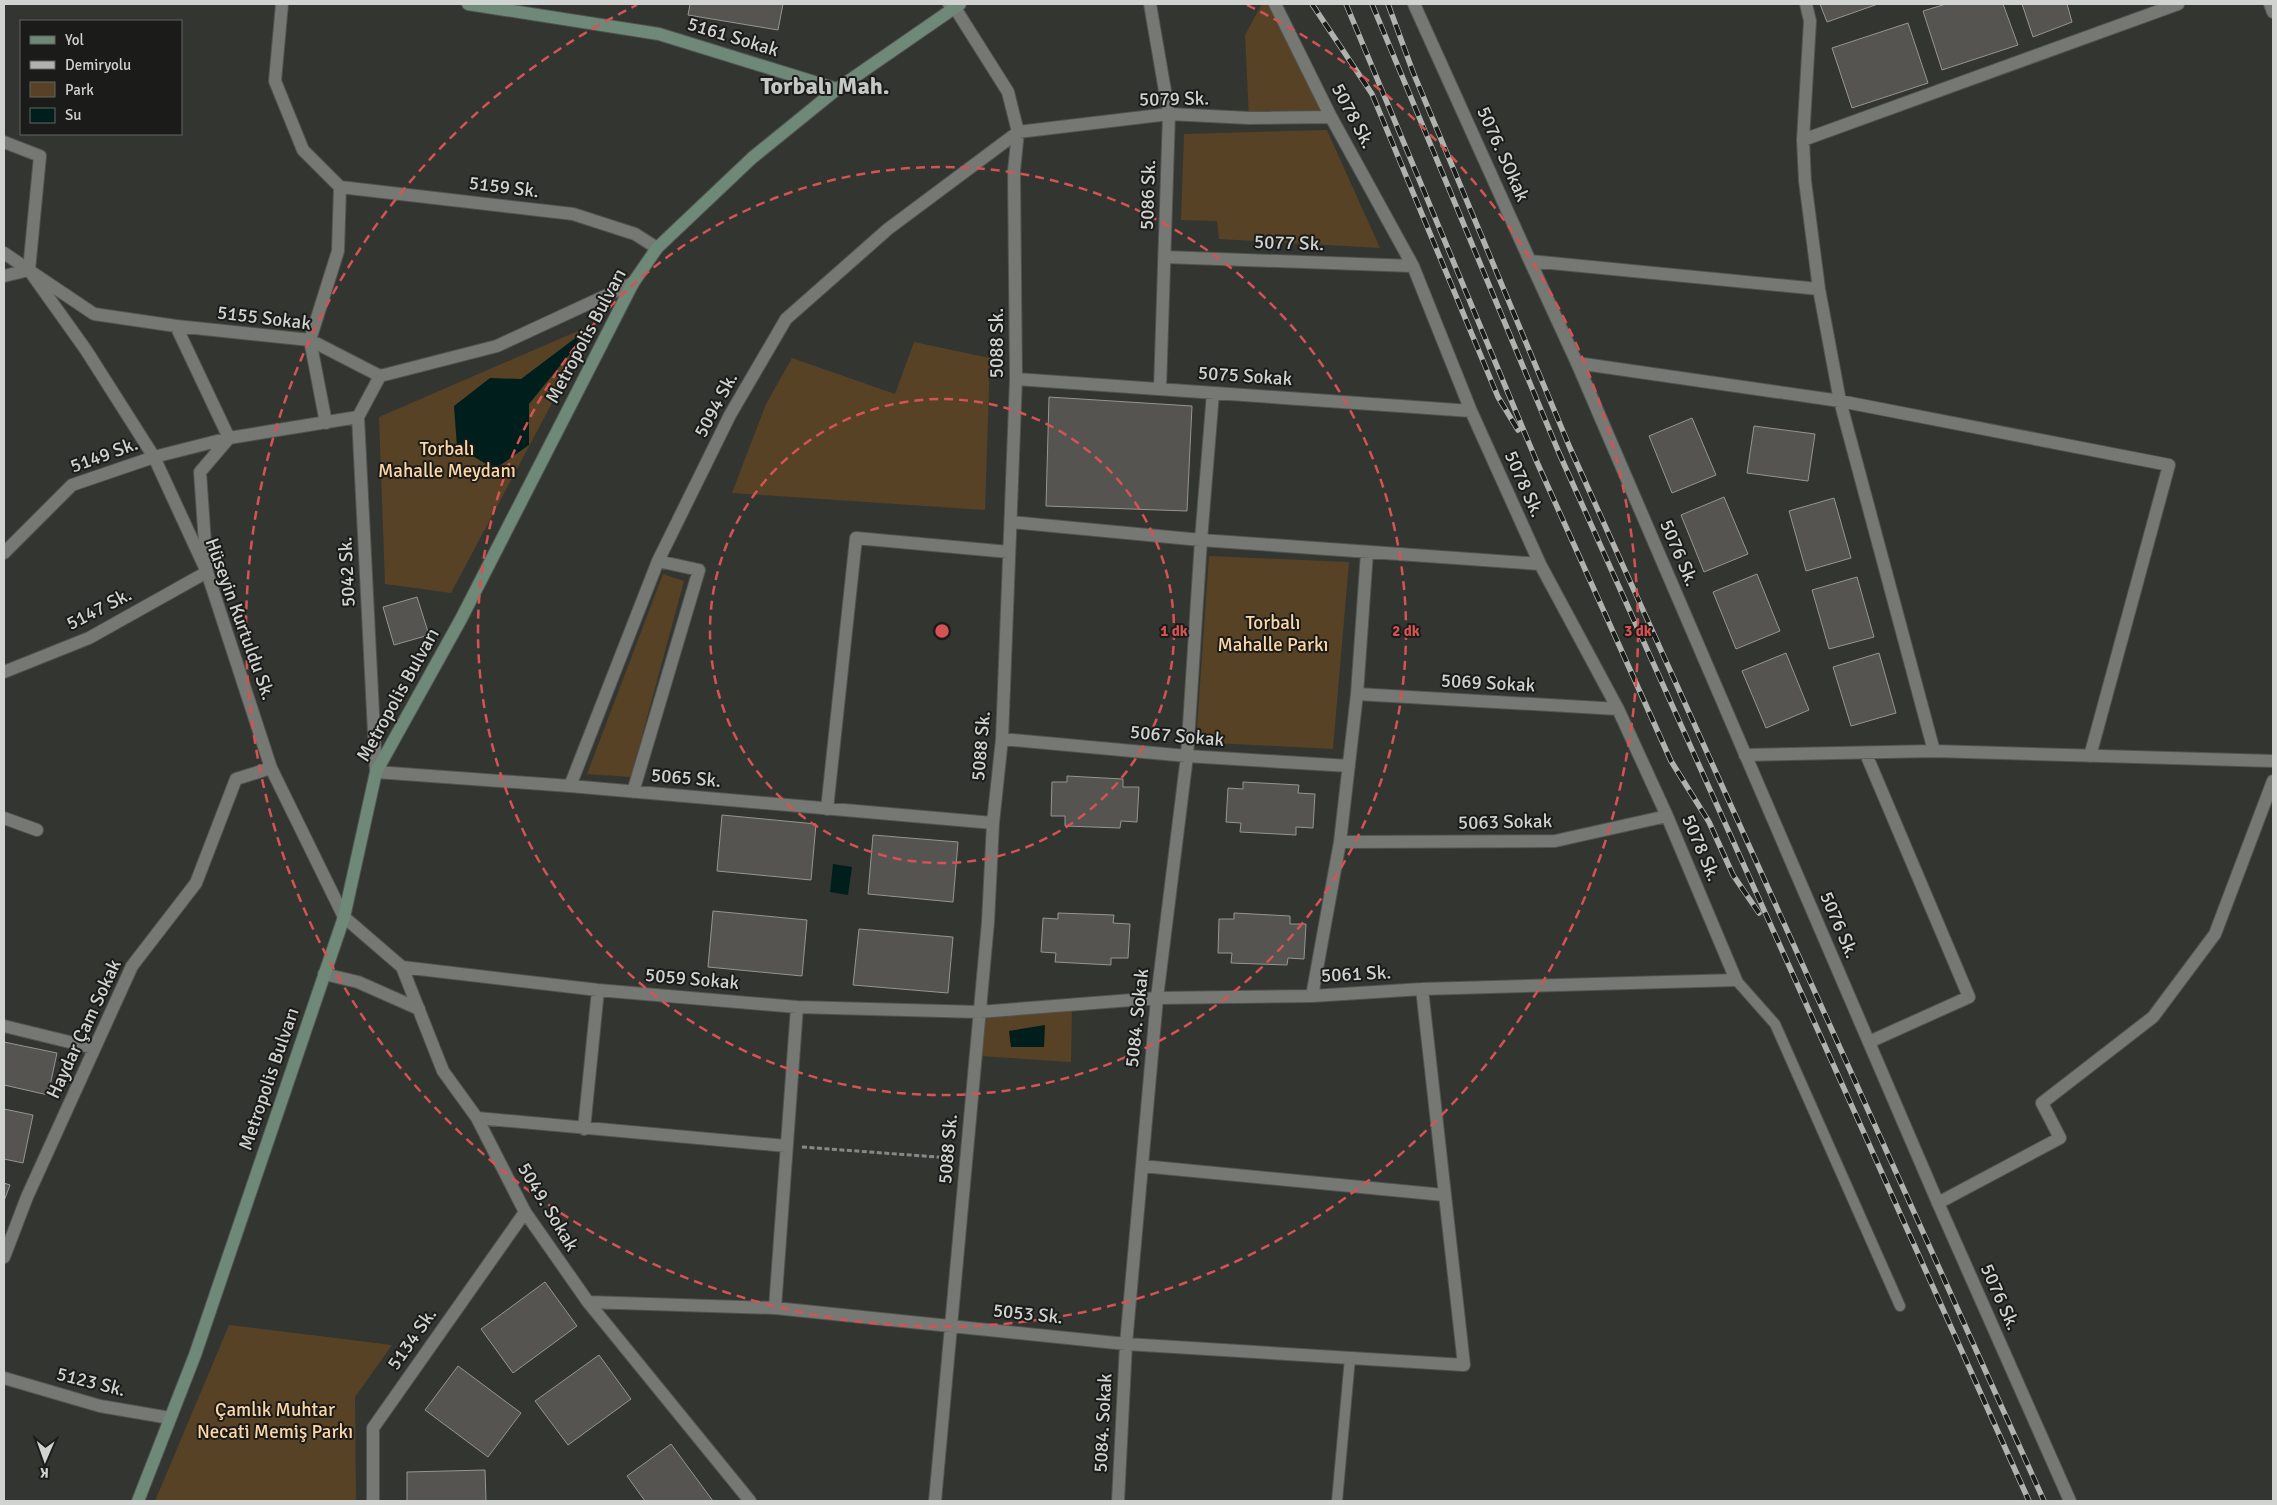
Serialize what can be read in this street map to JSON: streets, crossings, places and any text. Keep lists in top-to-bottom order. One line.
{"streets":{"main road":["5161 Sokak","Metropolis Bulvarı"],"street":["5079 Sk.","5078 Sk.","5076. SOkak","5159 Sk.","5086 Sk.","5077 Sk.","5155 Sokak","5088 Sk.","5075 Sokak","5094 Sk.","5149 Sk.","5076 Sk.","5042 Sk.","5147 Sk.","Hüseyin Kurtuldu Sk.","5069 Sokak","5067 Sokak","5065 Sk.","5063 Sokak","5061 Sk.","5059 Sokak","5084. Sokak","Haydar Çam Sokak","5049. Sokak","5053 Sk.","5134 Sk.","5123 Sk."]},"crossings":[["5161 Sokak","Metropolis Bulvarı"],["5079 Sk.","5078 Sk."],["5079 Sk.","5086 Sk."],["5079 Sk.","5088 Sk."],["5079 Sk.","5094 Sk."],["5078 Sk.","5077 Sk."],["5078 Sk.","5075 Sokak"],["5078 Sk.","5069 Sokak"],["5078 Sk.","5063 Sokak"],["5078 Sk.","5061 Sk."],["5076. SOkak","5076 Sk."],["5159 Sk.","Metropolis Bulvarı"],["5086 Sk.","5077 Sk."],["5086 Sk.","5075 Sokak"],["5155 Sokak","Hüseyin Kurtuldu Sk."],["Metropolis Bulvarı","5088 Sk."],["Metropolis Bulvarı","5042 Sk."],["Metropolis Bulvarı","Hüseyin Kurtuldu Sk."],["Metropolis Bulvarı","5065 Sk."],["Metropolis Bulvarı","5049. Sokak"],["Metropolis Bulvarı","5123 Sk."],["5088 Sk.","5075 Sokak"],["5088 Sk.","5094 Sk."],["5088 Sk.","5067 Sokak"],["5088 Sk.","5065 Sk."],["5088 Sk.","5061 Sk."],["5088 Sk.","5059 Sokak"],["5088 Sk.","5053 Sk."],["5075 Sokak","5084. Sokak"],["5094 Sk.","5065 Sk."],["5149 Sk.","5042 Sk."],["5149 Sk.","Hüseyin Kurtuldu Sk."],["5042 Sk.","5065 Sk."],["5147 Sk.","Hüseyin Kurtuldu Sk."],["Hüseyin Kurtuldu Sk.","Haydar Çam Sokak"],["Hüseyin Kurtuldu Sk.","5049. Sokak"],["5067 Sokak","5084. Sokak"],["5061 Sk.","5059 Sokak"],["5061 Sk.","5084. Sokak"],["5059 Sokak","5049. Sokak"],["5084. Sokak","5053 Sk."],["5049. Sokak","5053 Sk."],["5049. Sokak","5134 Sk."]],"districts":["Torbalı Mah."],"parks":["Torbalı Mahalle Meydanı","Torbalı Mahalle Parkı","Çamlık Muhtar Necati Memiş Parkı"],"legend":["Yol","Demiryolu","Park","Su"],"north":"bottom","rings":["1 dk","2 dk","3 dk"]}
